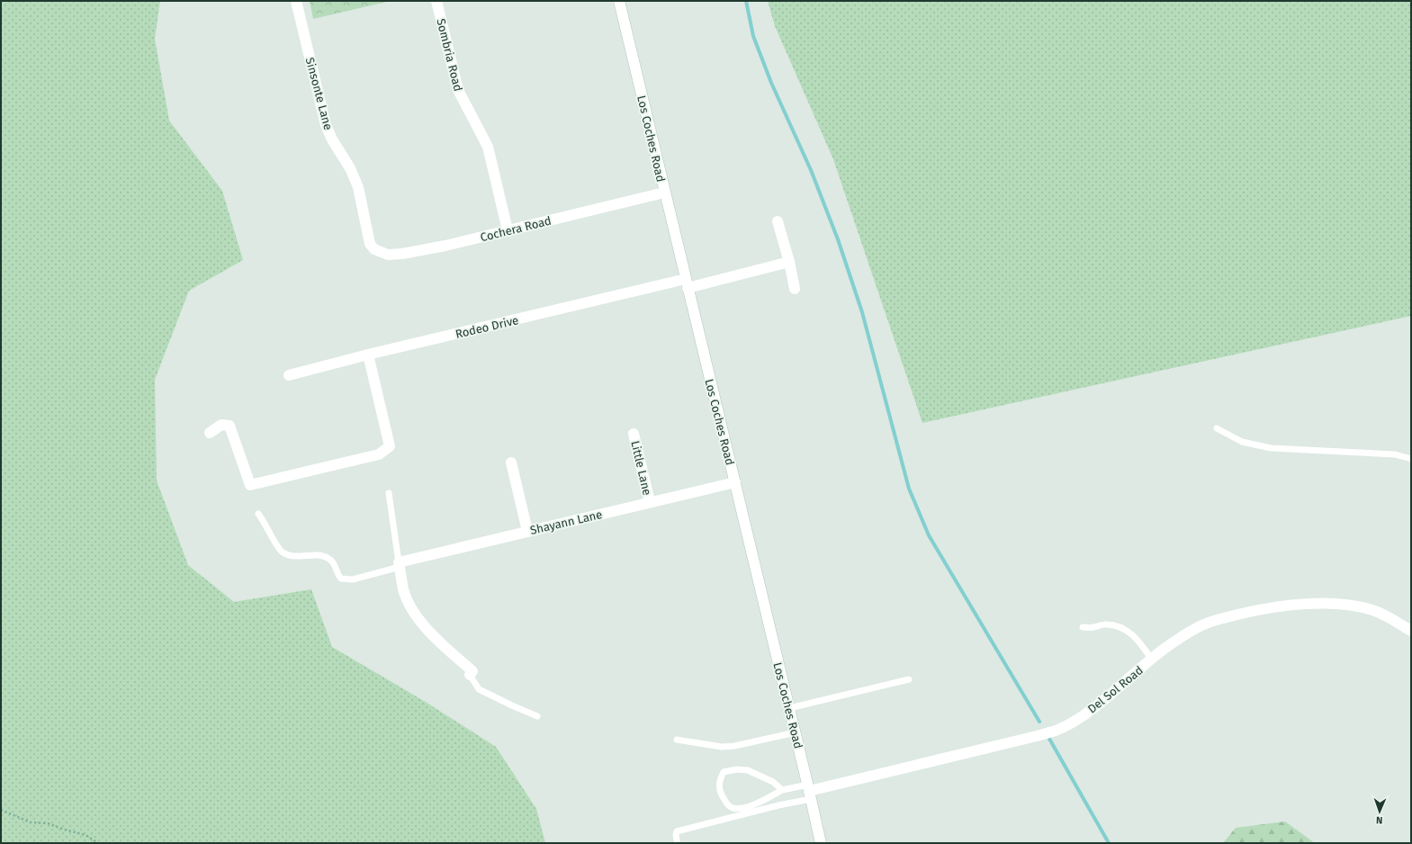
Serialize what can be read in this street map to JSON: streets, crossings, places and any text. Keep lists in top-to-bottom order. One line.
{"streets":{"street":["Sombria Road","Sinsonte Lane","Los Coches Road","Cochera Road","Rodeo Drive","Little Lane","Shayann Lane","Del Sol Road"]},"crossings":[["Sombria Road","Cochera Road"],["Sinsonte Lane","Cochera Road"],["Los Coches Road","Cochera Road"],["Los Coches Road","Rodeo Drive"],["Los Coches Road","Shayann Lane"],["Los Coches Road","Del Sol Road"],["Little Lane","Shayann Lane"]],"north":"bottom"}
